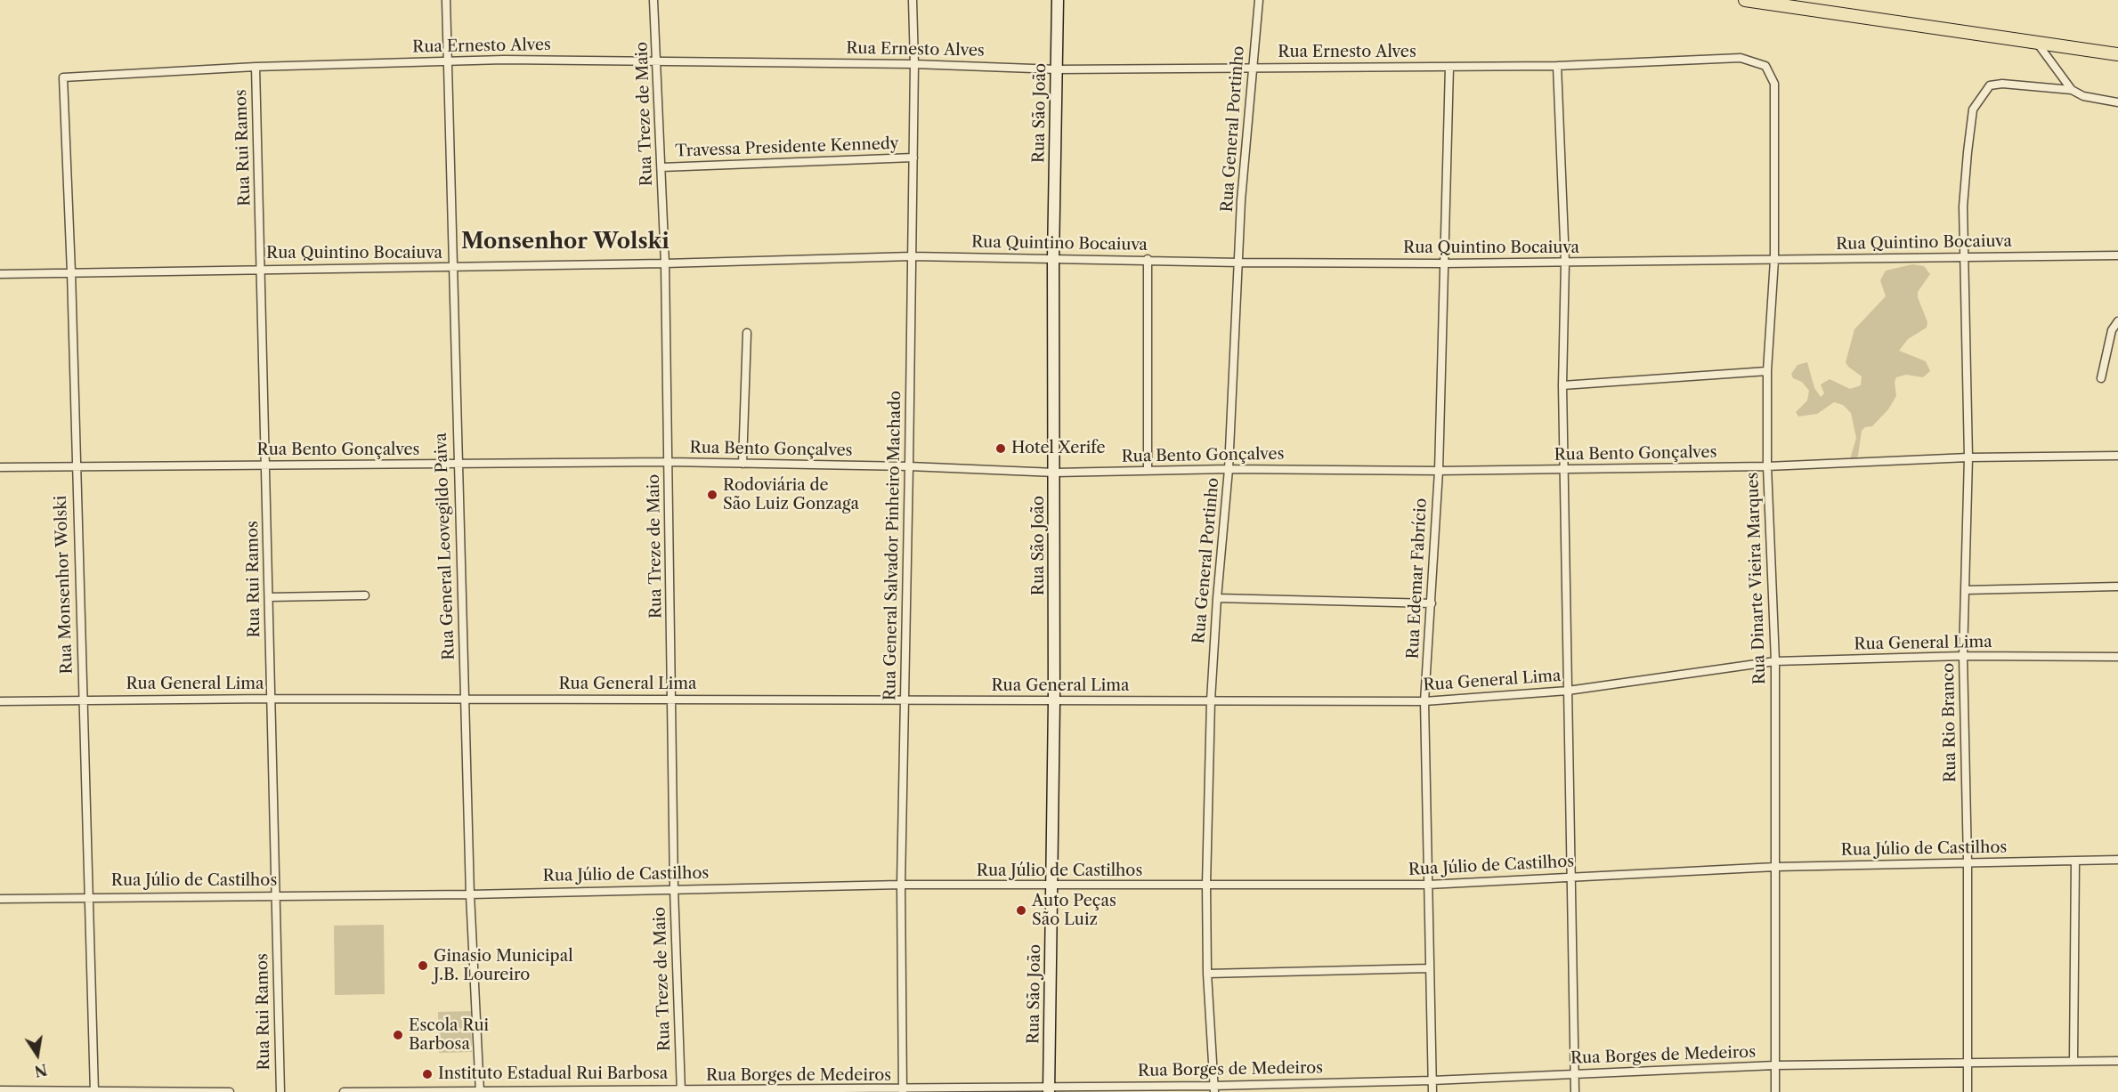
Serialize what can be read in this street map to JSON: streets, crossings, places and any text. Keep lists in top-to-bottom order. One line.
{"streets":{"main road":["Rua São João"],"street":["Rua Ernesto Alves","Rua Treze de Maio","Rua General Portinho","Rua Rui Ramos","Travessa Presidente Kennedy","Rua Quintino Bocaiuva","Rua Bento Gonçalves","Rua General Salvador Pinheiro Machado","Rua General Leovegildo Paiva","Rua Edemar Fabrício","Rua Dinarte Vieira Marques","Rua Monsenhor Wolski","Rua General Lima","Rua Rio Branco","Rua Júlio de Castilhos","Rua Borges de Medeiros"]},"crossings":[["Rua Ernesto Alves","Rua São João"],["Rua Ernesto Alves","Rua Treze de Maio"],["Rua Ernesto Alves","Rua General Portinho"],["Rua Ernesto Alves","Rua Rui Ramos"],["Rua Ernesto Alves","Rua General Salvador Pinheiro Machado"],["Rua Ernesto Alves","Rua General Leovegildo Paiva"],["Rua Ernesto Alves","Rua Edemar Fabrício"],["Rua Ernesto Alves","Rua Dinarte Vieira Marques"],["Rua Ernesto Alves","Rua Monsenhor Wolski"],["Rua São João","Rua Quintino Bocaiuva"],["Rua São João","Rua Bento Gonçalves"],["Rua São João","Rua General Lima"],["Rua São João","Rua Júlio de Castilhos"],["Rua São João","Rua Borges de Medeiros"],["Rua Treze de Maio","Travessa Presidente Kennedy"],["Rua Treze de Maio","Rua Quintino Bocaiuva"],["Rua Treze de Maio","Rua Bento Gonçalves"],["Rua Treze de Maio","Rua General Lima"],["Rua Treze de Maio","Rua Júlio de Castilhos"],["Rua Treze de Maio","Rua Borges de Medeiros"],["Rua General Portinho","Rua Quintino Bocaiuva"],["Rua General Portinho","Rua Bento Gonçalves"],["Rua General Portinho","Rua General Lima"],["Rua General Portinho","Rua Júlio de Castilhos"],["Rua General Portinho","Rua Borges de Medeiros"],["Rua Rui Ramos","Rua Quintino Bocaiuva"],["Rua Rui Ramos","Rua Bento Gonçalves"],["Rua Rui Ramos","Rua General Lima"],["Rua Rui Ramos","Rua Júlio de Castilhos"],["Travessa Presidente Kennedy","Rua General Salvador Pinheiro Machado"],["Rua Quintino Bocaiuva","Rua General Salvador Pinheiro Machado"],["Rua Quintino Bocaiuva","Rua General Leovegildo Paiva"],["Rua Quintino Bocaiuva","Rua Edemar Fabrício"],["Rua Quintino Bocaiuva","Rua Dinarte Vieira Marques"],["Rua Quintino Bocaiuva","Rua Monsenhor Wolski"],["Rua Quintino Bocaiuva","Rua Rio Branco"],["Rua Bento Gonçalves","Rua General Salvador Pinheiro Machado"],["Rua Bento Gonçalves","Rua General Leovegildo Paiva"],["Rua Bento Gonçalves","Rua Edemar Fabrício"],["Rua Bento Gonçalves","Rua Dinarte Vieira Marques"],["Rua Bento Gonçalves","Rua Monsenhor Wolski"],["Rua Bento Gonçalves","Rua Rio Branco"],["Rua General Salvador Pinheiro Machado","Rua General Lima"],["Rua General Salvador Pinheiro Machado","Rua Júlio de Castilhos"],["Rua General Salvador Pinheiro Machado","Rua Borges de Medeiros"],["Rua General Leovegildo Paiva","Rua General Lima"],["Rua General Leovegildo Paiva","Rua Júlio de Castilhos"],["Rua General Leovegildo Paiva","Rua Borges de Medeiros"],["Rua Edemar Fabrício","Rua General Lima"],["Rua Edemar Fabrício","Rua Júlio de Castilhos"],["Rua Edemar Fabrício","Rua Borges de Medeiros"],["Rua Dinarte Vieira Marques","Rua General Lima"],["Rua Dinarte Vieira Marques","Rua Júlio de Castilhos"],["Rua Dinarte Vieira Marques","Rua Borges de Medeiros"],["Rua Monsenhor Wolski","Rua General Lima"],["Rua Monsenhor Wolski","Rua Júlio de Castilhos"],["Rua General Lima","Rua Rio Branco"],["Rua Rio Branco","Rua Júlio de Castilhos"],["Rua Rio Branco","Rua Borges de Medeiros"]],"districts":["Monsenhor Wolski"],"places":["Hotel Xerife","Rodoviária de São Luiz Gonzaga","Auto Peças São Luiz","Ginasio Municipal J.B. Loureiro","Escola Rui Barbosa","Instituto Estadual Rui Barbosa"],"north":"bottom"}
